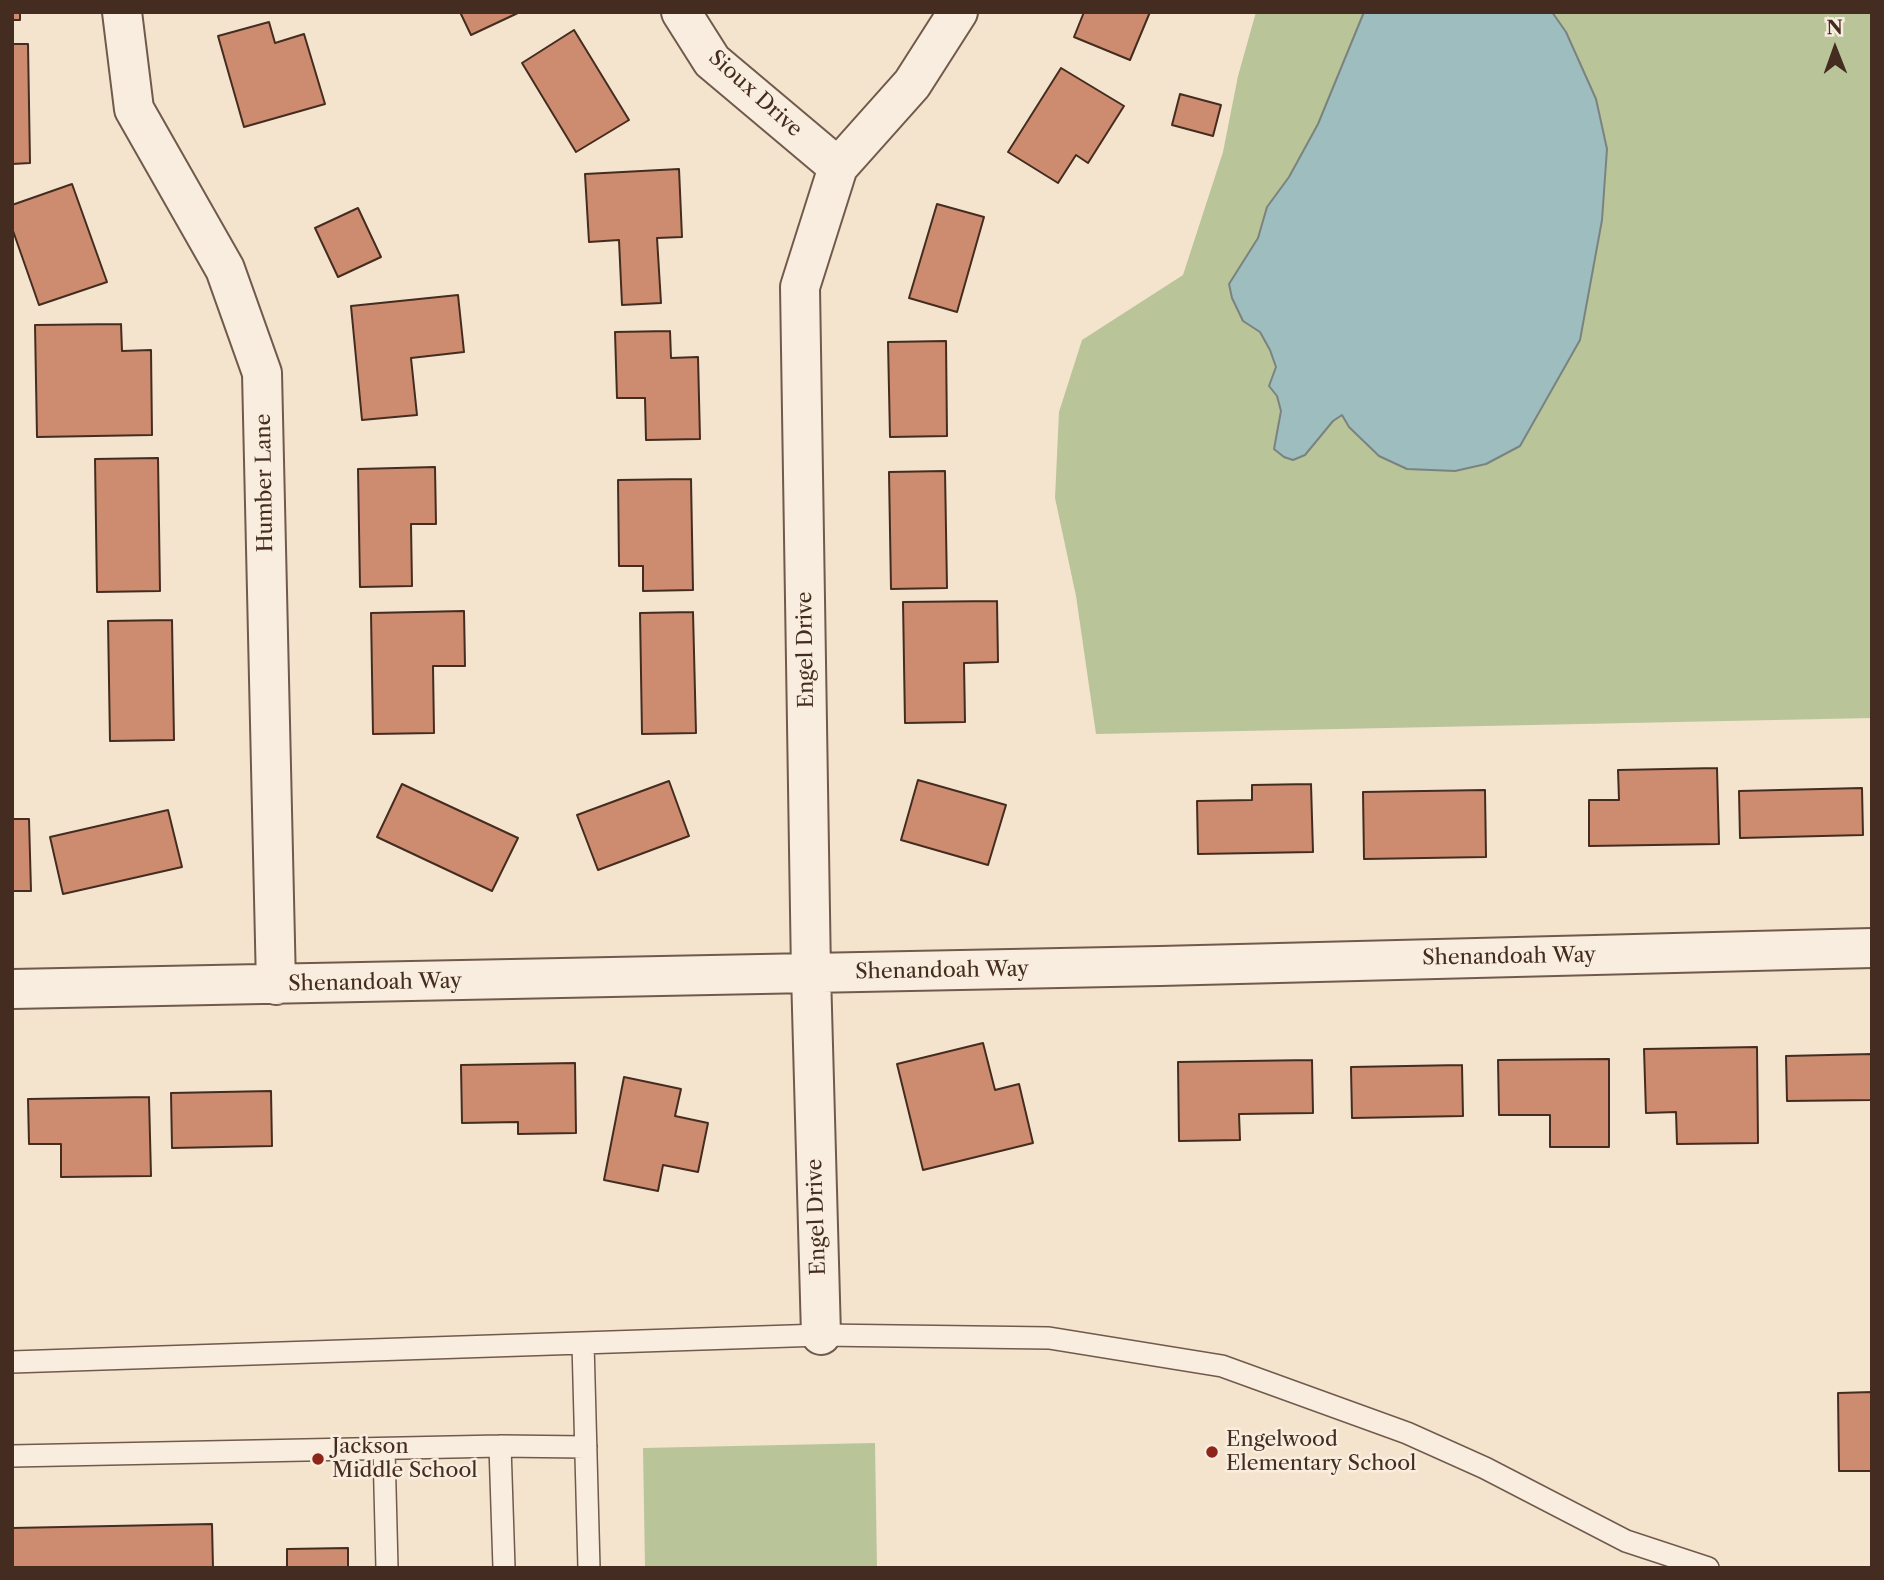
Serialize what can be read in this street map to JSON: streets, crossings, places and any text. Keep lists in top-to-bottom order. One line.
{"streets":{"street":["Sioux Drive","Humber Lane","Engel Drive","Shenandoah Way"]},"crossings":[["Sioux Drive","Engel Drive"],["Humber Lane","Shenandoah Way"],["Engel Drive","Shenandoah Way"]],"places":["Engelwood Elementary School","Jackson Middle School"],"north":"top"}
